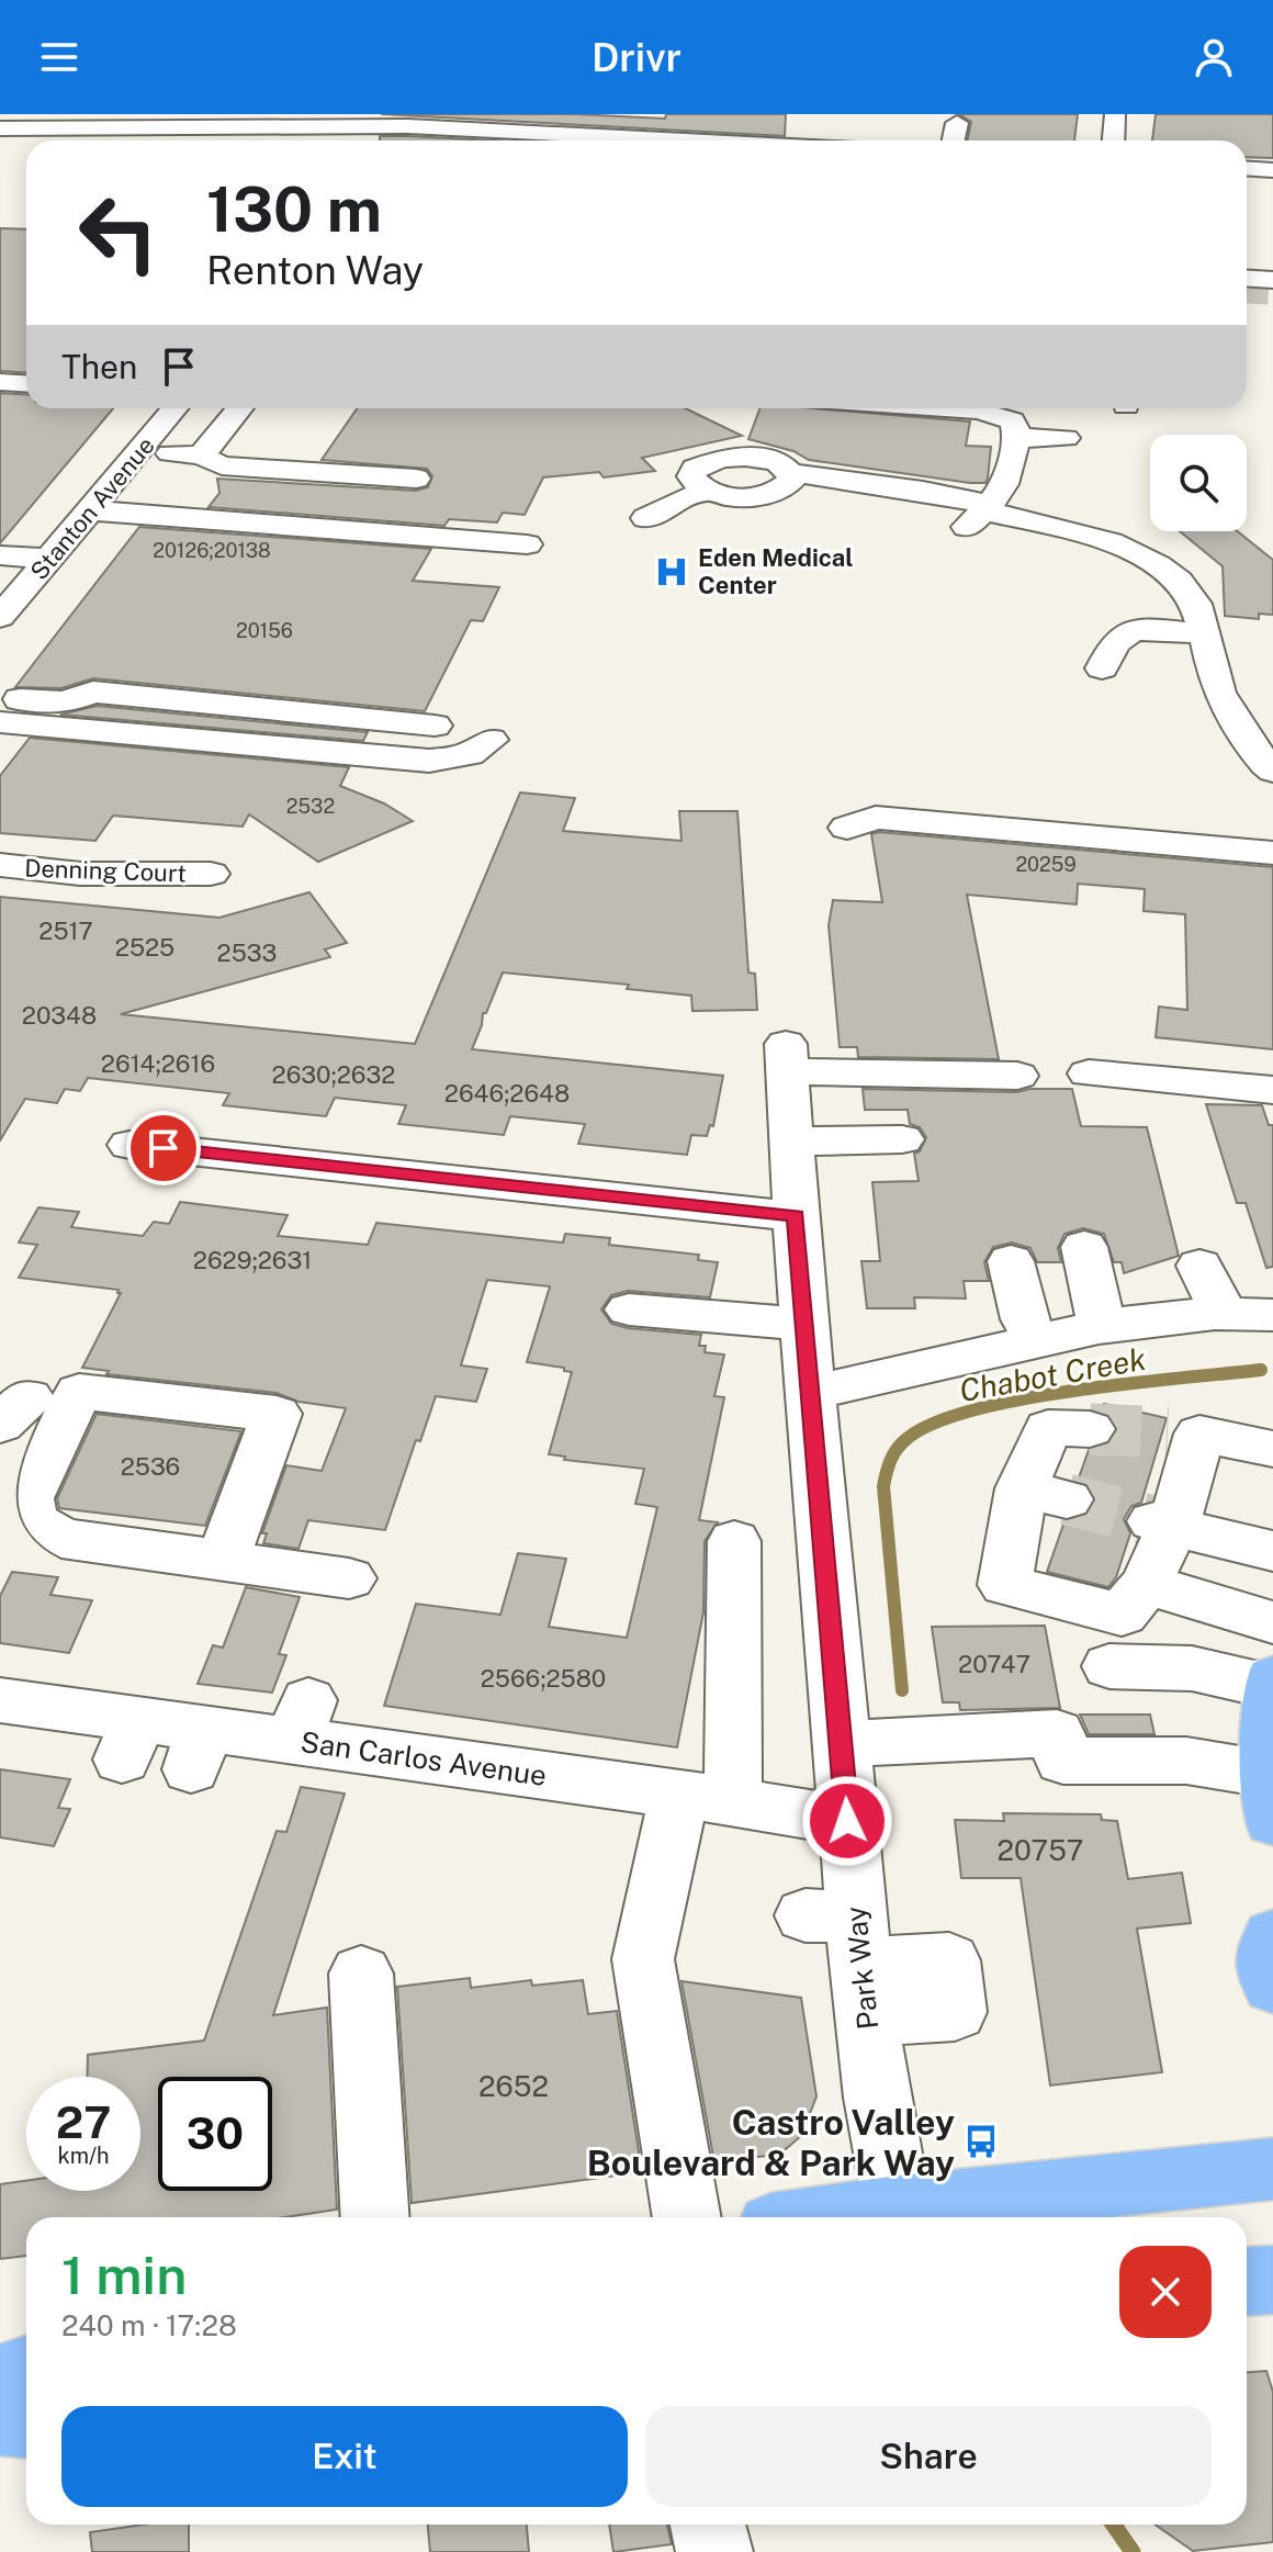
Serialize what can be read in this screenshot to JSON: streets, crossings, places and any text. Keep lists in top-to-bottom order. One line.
{"streets":{"street":["Stanton Avenue","Denning Court","San Carlos Avenue","Park Way"]},"crossings":[["San Carlos Avenue","Park Way"]],"water":["Chabot Creek"],"places":{"hospital":["Eden Medical Center"],"bus stop":["Castro Valley Boulevard & Park Way"]},"house_numbers":["20126;20138","20156","2532","20259","2517","2525","2533","20348","2614;2616","2630;2632","2646;2648","2629;2631","2536","20747","2566;2580","20757","2652"],"page":{"header":"Drivr","turn":["130 m","Renton Way"],"then":"Then","speed":"27 km/h","limit":"30","heading":["1 min","240 m · 17:28"],"buttons":["Exit","Share"]}}
